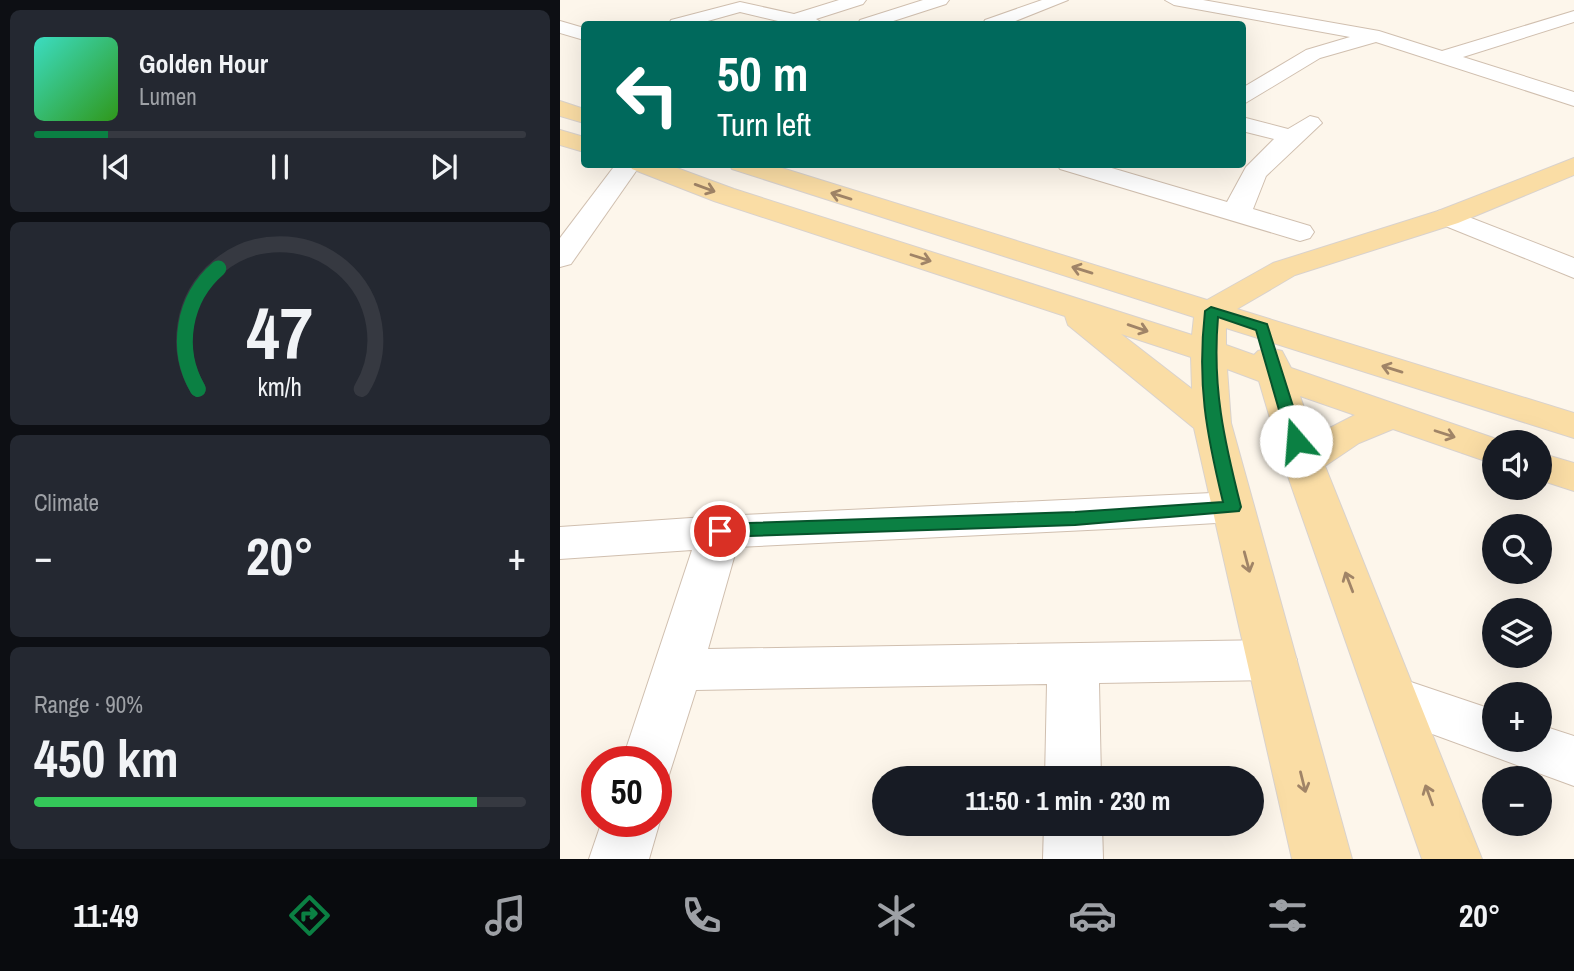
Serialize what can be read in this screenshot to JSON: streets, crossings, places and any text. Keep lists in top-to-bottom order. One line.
{"page":{"turn":["50 m","Turn left"],"song":["Golden Hour","Lumen"],"map_buttons":["+","−"],"tile":["Climate",["Range · 90%","450 km"]],"heat":["−","20°","+"],"limit":"50","trip":"11:50 · 1 min · 230 m","tabs":["11:49","20°"],"gauge":["47","km/h"]}}
